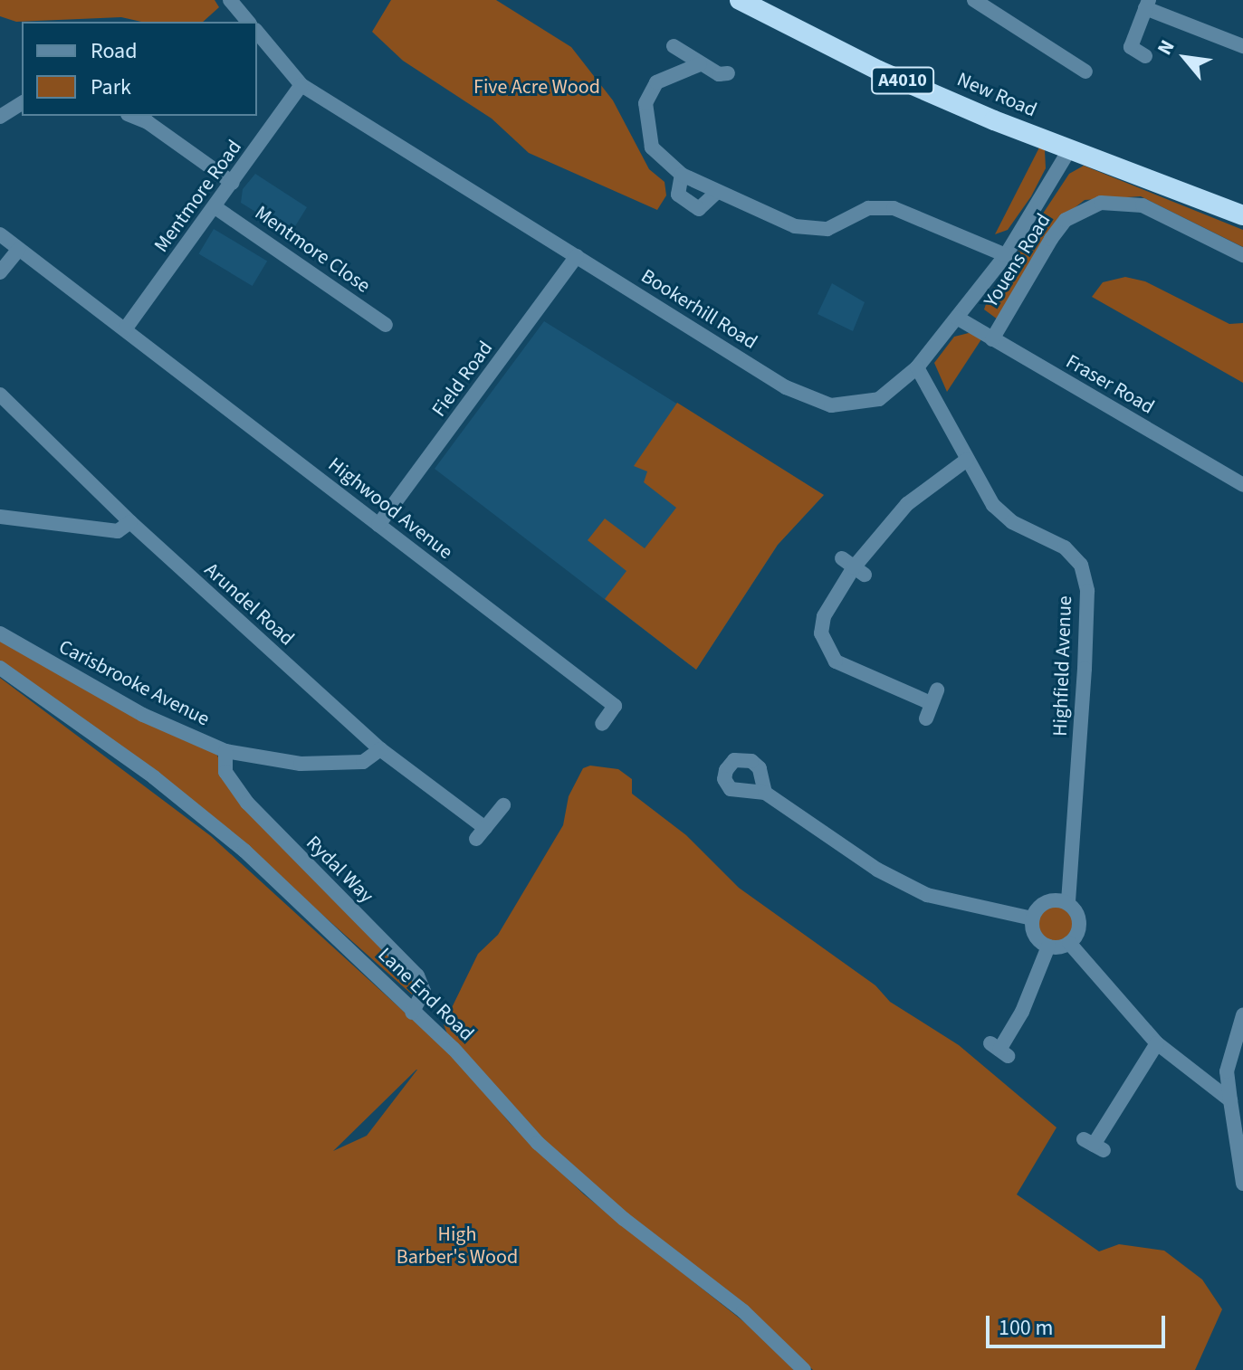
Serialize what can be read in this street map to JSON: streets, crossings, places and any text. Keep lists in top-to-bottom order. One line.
{"streets":{"highway":["A4010","New Road"],"street":["Mentmore Road","Mentmore Close","Youens Road","Bookerhill Road","Field Road","Fraser Road","Highwood Avenue","Arundel Road","Highfield Avenue","Carisbrooke Avenue","Rydal Way","Lane End Road"]},"crossings":[["New Road","Bookerhill Road"],["Mentmore Road","Mentmore Close"],["Mentmore Road","Bookerhill Road"],["Mentmore Road","Highwood Avenue"],["Youens Road","Fraser Road"],["Bookerhill Road","Field Road"],["Bookerhill Road","Fraser Road"],["Bookerhill Road","Highfield Avenue"],["Field Road","Highwood Avenue"],["Arundel Road","Carisbrooke Avenue"],["Carisbrooke Avenue","Rydal Way"],["Rydal Way","Lane End Road"]],"parks":["Five Acre Wood","High Barber's Wood"],"legend":["Road","Park"],"scale_bar":"100 m","north":"top left"}
